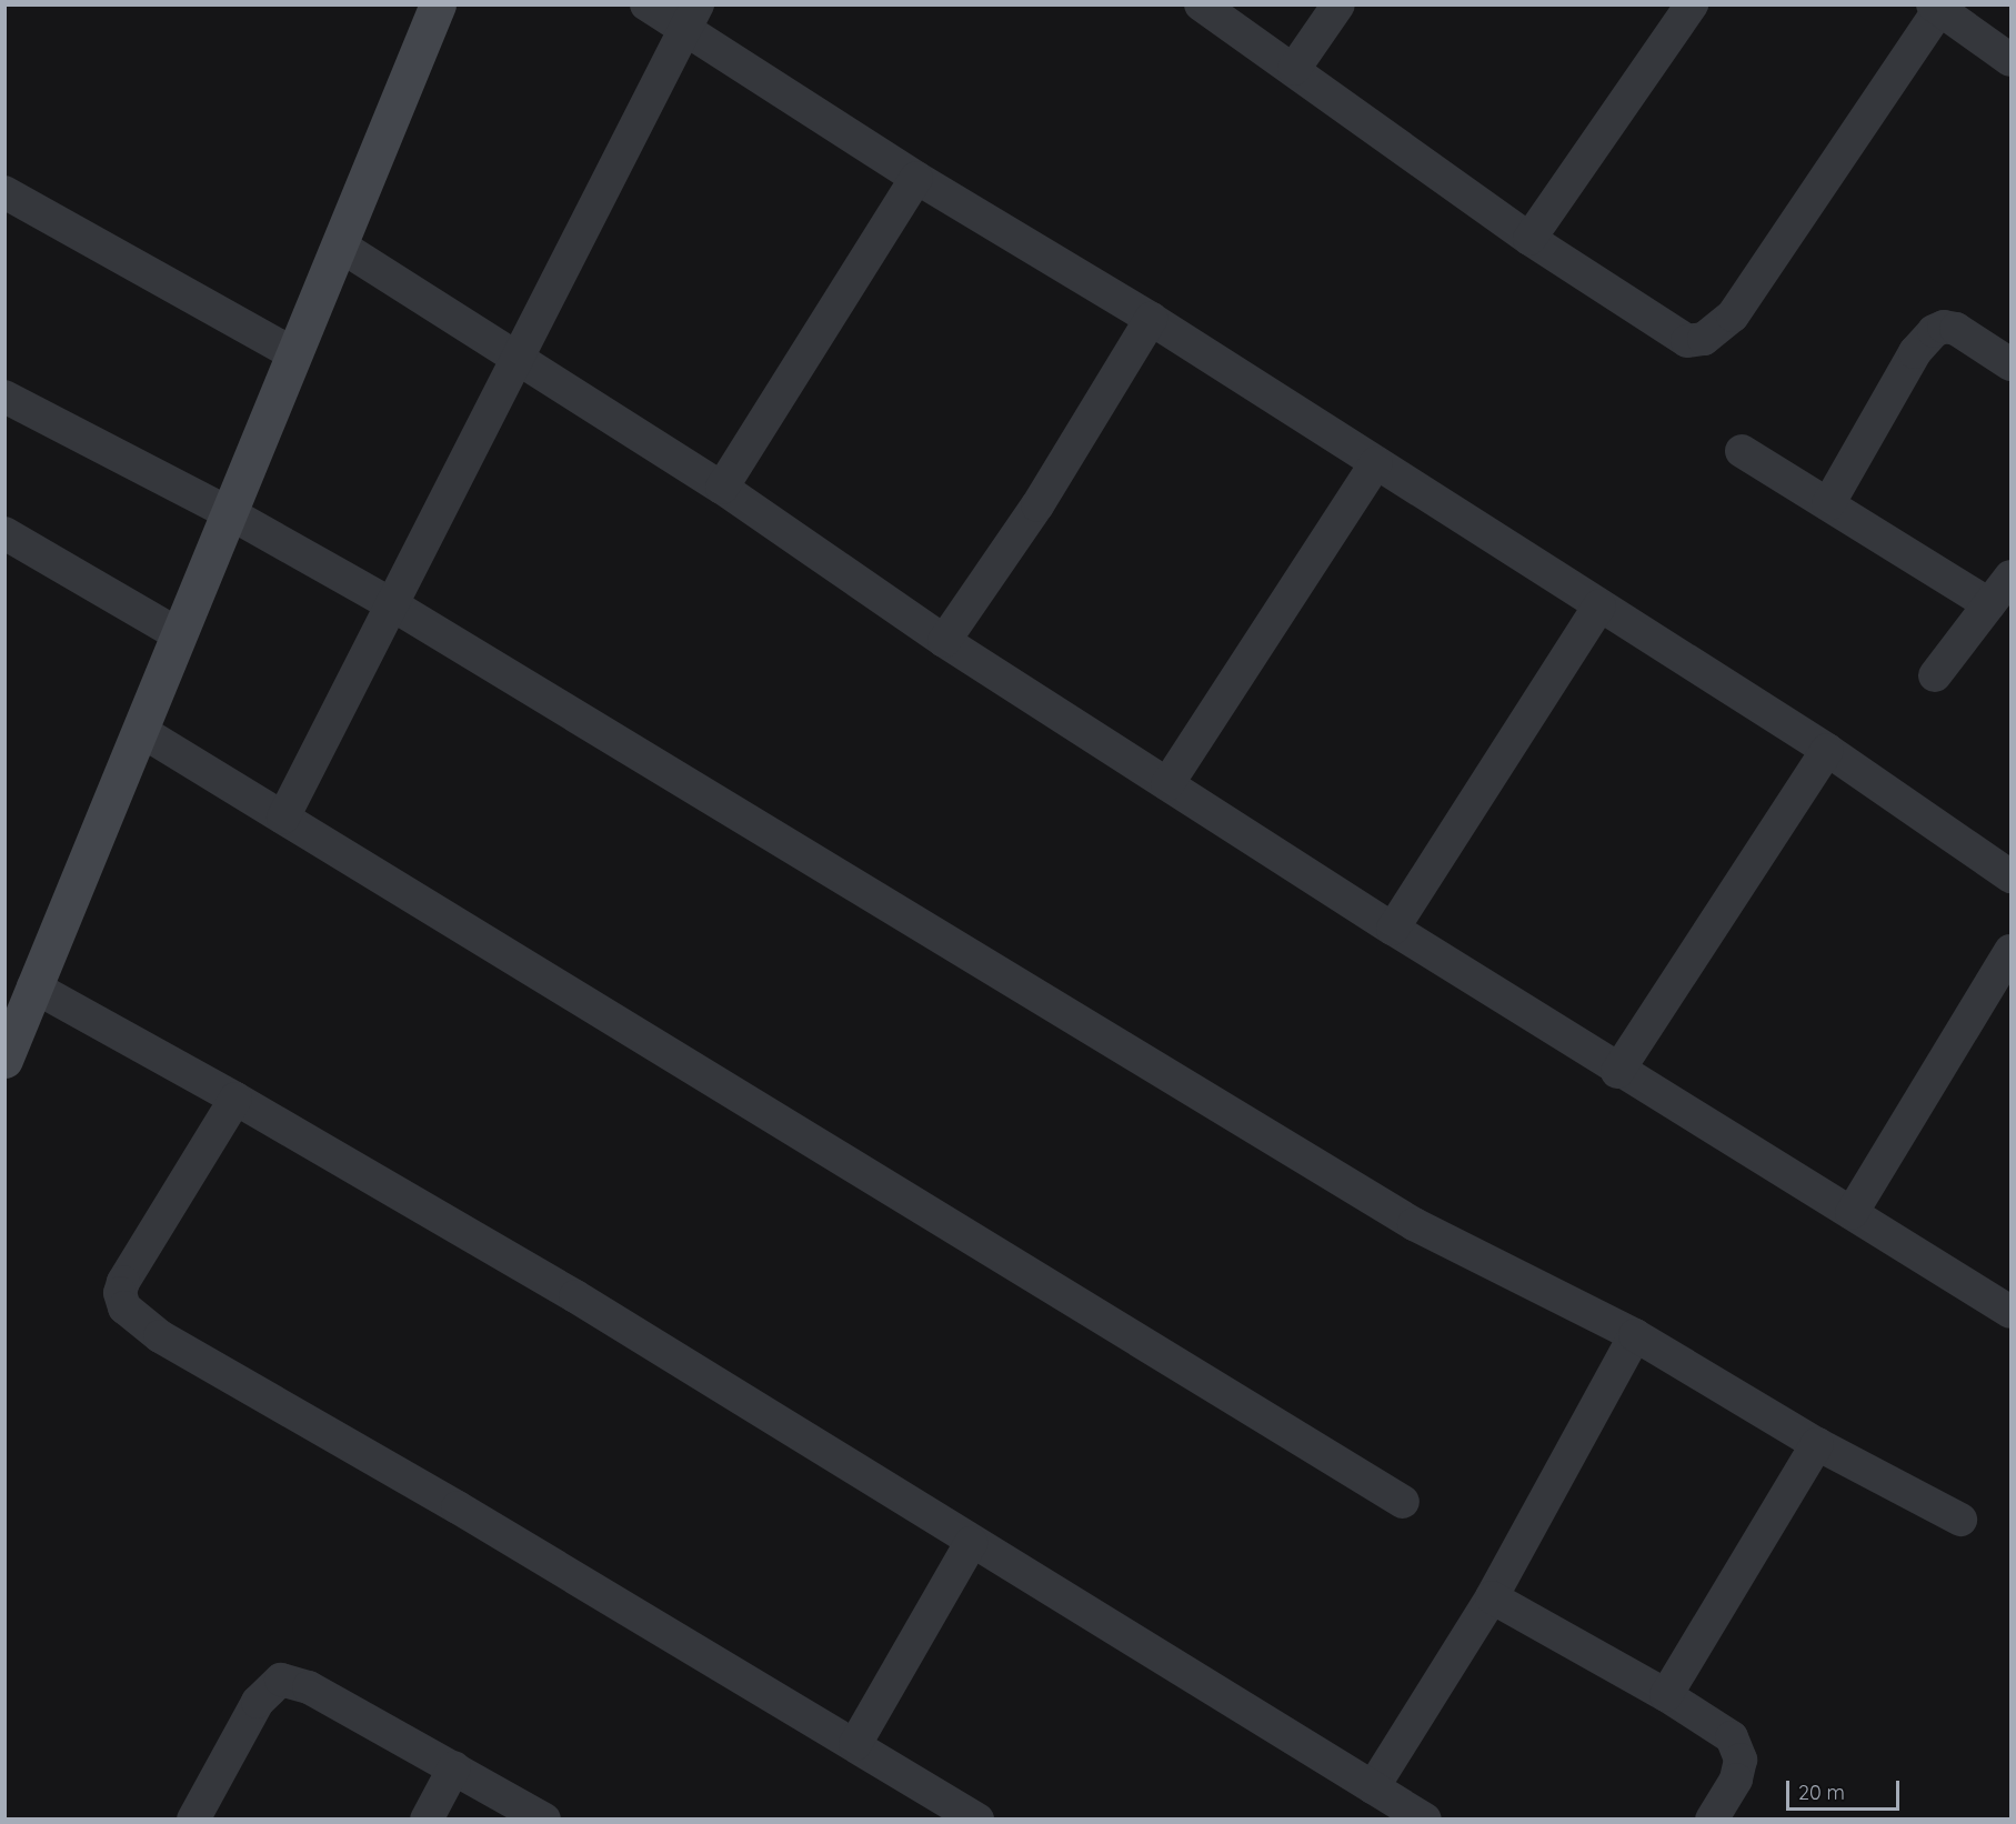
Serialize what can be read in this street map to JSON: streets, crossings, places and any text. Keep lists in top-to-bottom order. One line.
{"scale_bar":"20 m"}
